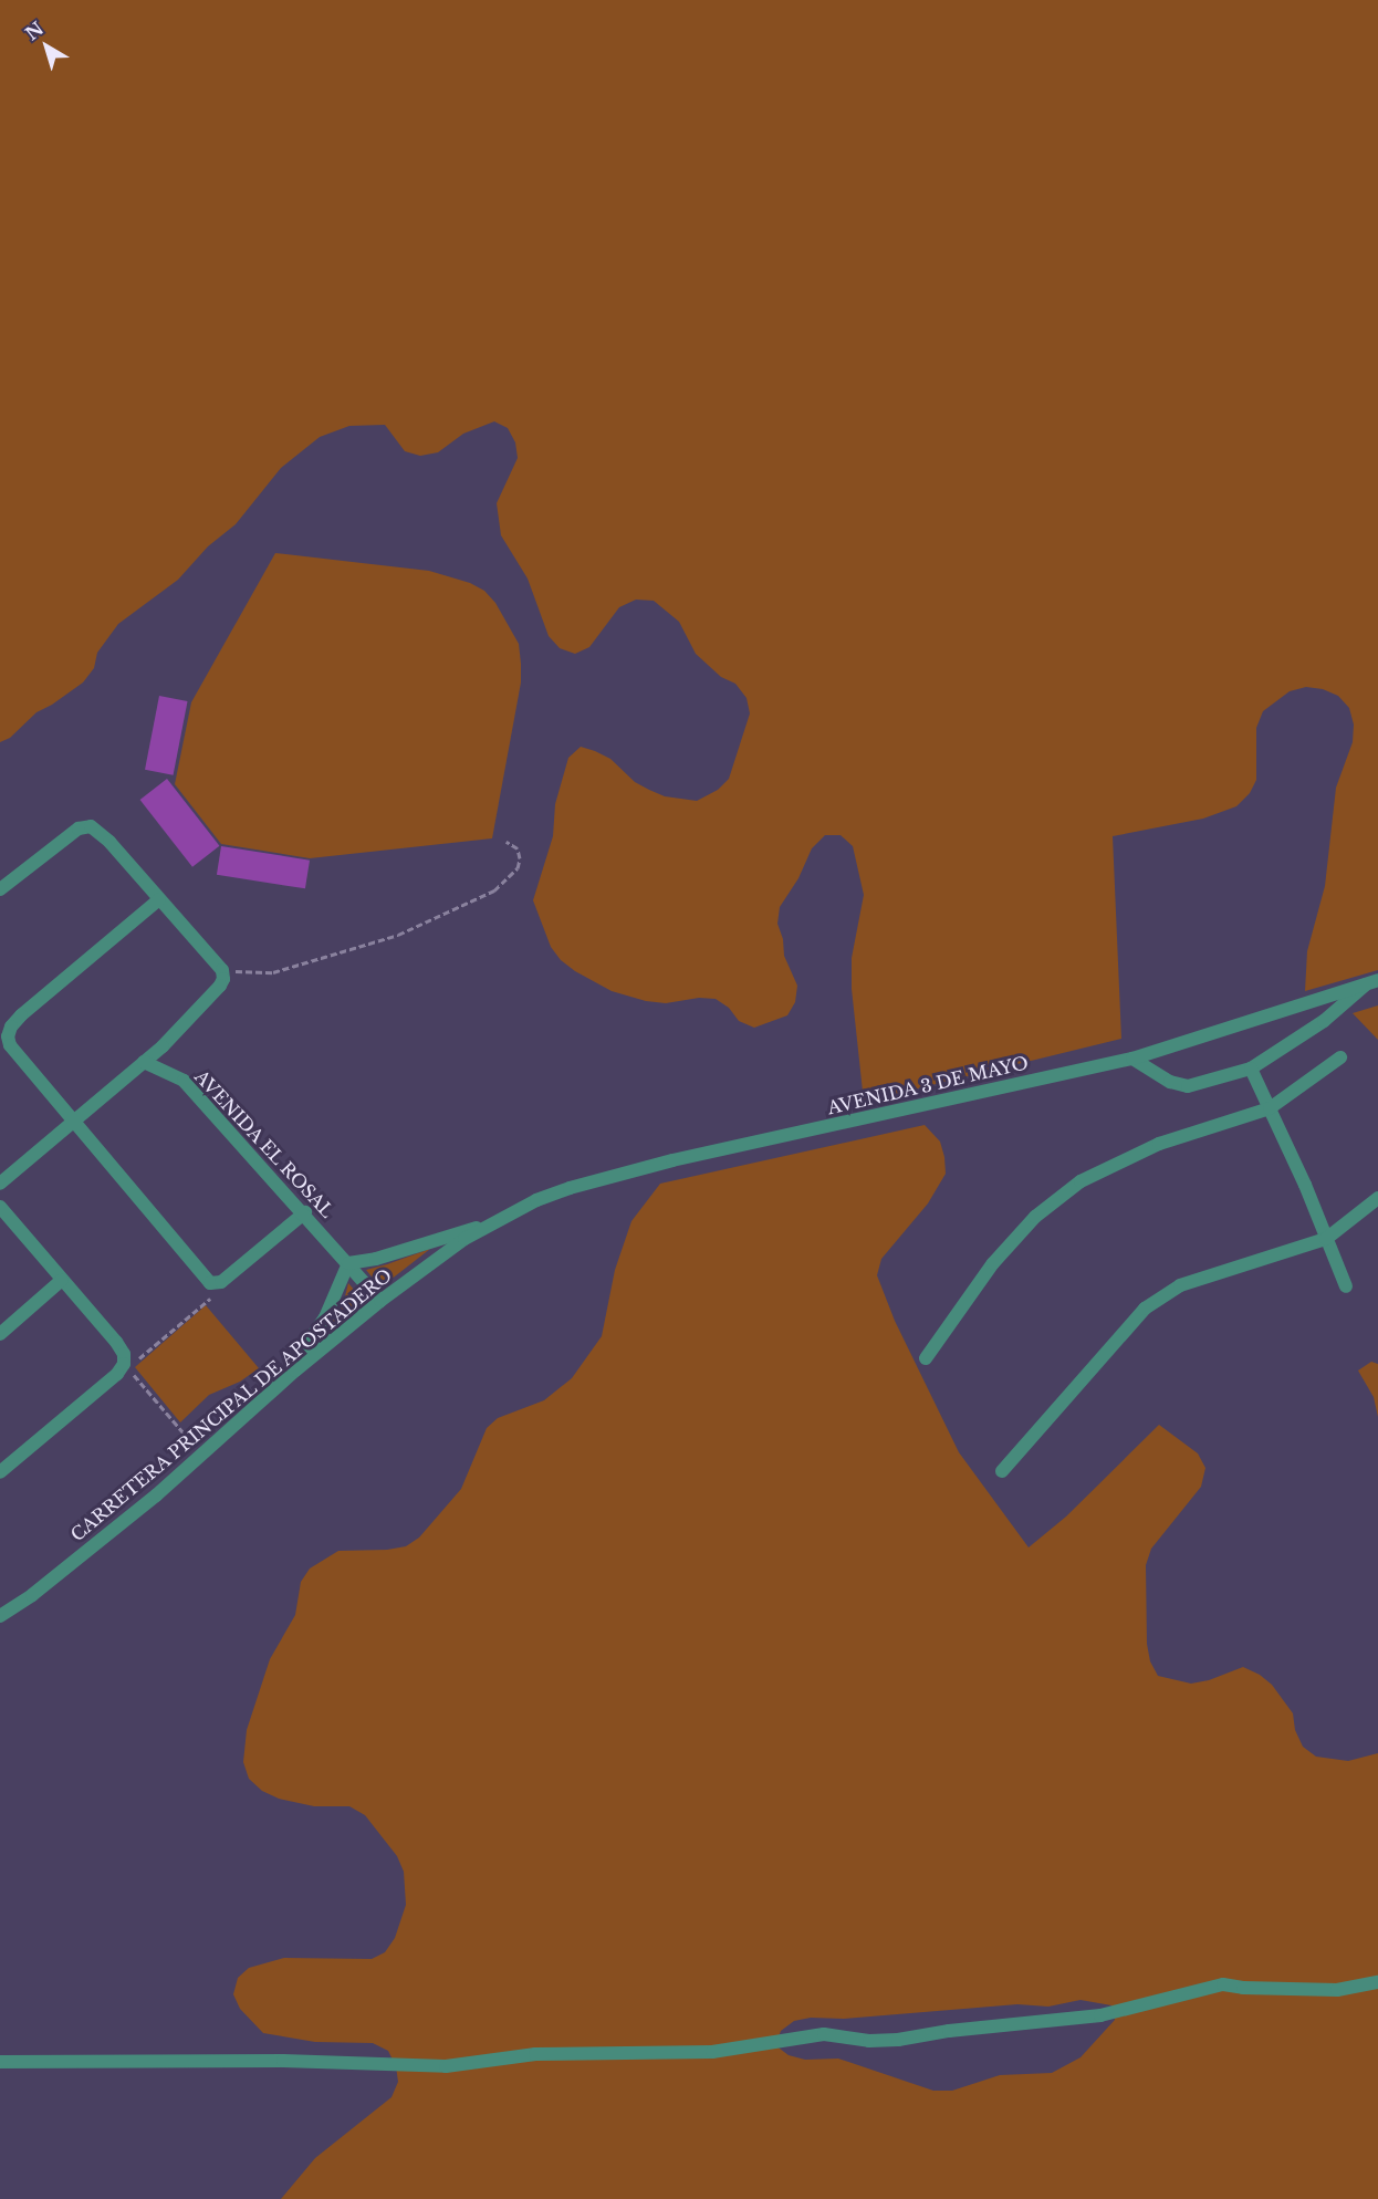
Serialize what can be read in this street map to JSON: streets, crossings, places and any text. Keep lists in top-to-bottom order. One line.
{"streets":{"street":["AVENIDA 3 DE MAYO","AVENIDA EL ROSAL","CARRETERA PRINCIPAL DE APOSTADERO"]},"crossings":[["AVENIDA 3 DE MAYO","CARRETERA PRINCIPAL DE APOSTADERO"],["AVENIDA EL ROSAL","CARRETERA PRINCIPAL DE APOSTADERO"]],"north":"top left"}
